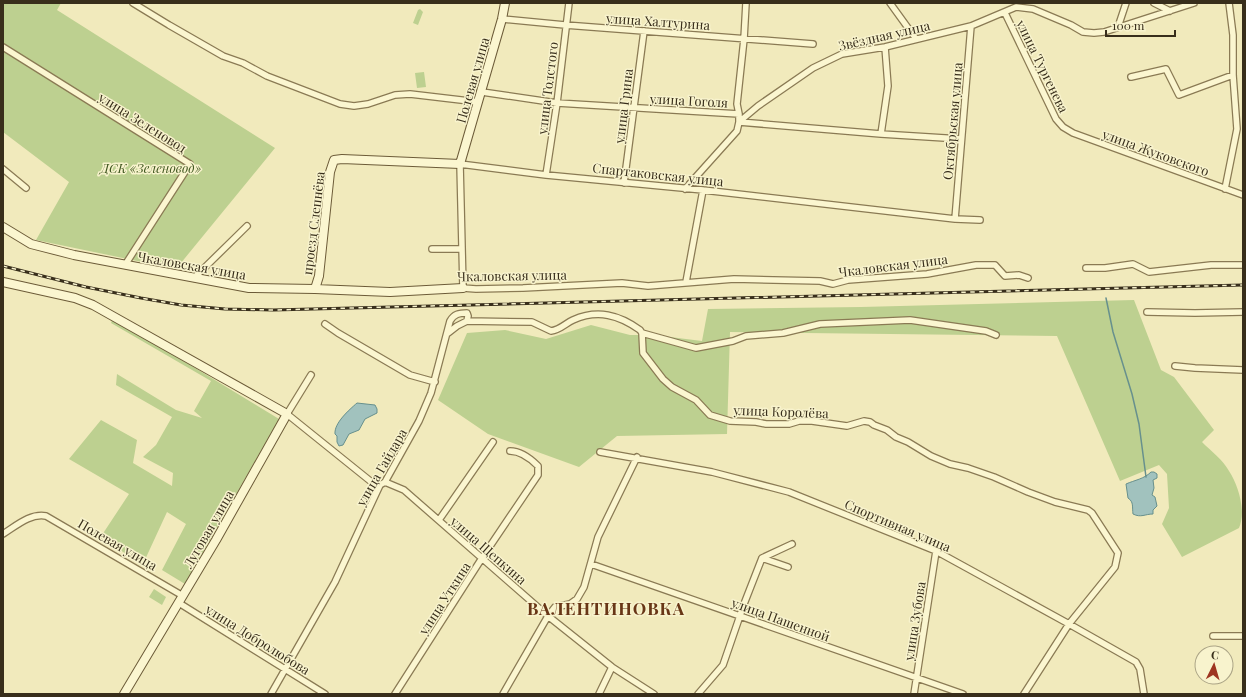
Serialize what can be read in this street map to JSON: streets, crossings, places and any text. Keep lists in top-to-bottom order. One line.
{"streets":{"street":["улица Халтурина","Звёздная улица","улица Тургенева","Полевая улица","улица Толстого","улица Гоголя","улица Грина","Октябрьская улица","улица Зеленовод","улица Жуковского","Спартаковская улица","проезд Слепнёва","Чкаловская улица","улица Королёва","улица Гайдара","Спортивная улица","Луговая улица","улица Щепкина","улица Уткина","улица Пашенной","улица Зубова","улица Добролюбова"]},"crossings":[["улица Халтурина","Полевая улица"],["улица Халтурина","улица Толстого"],["улица Халтурина","улица Грина"],["Звёздная улица","улица Тургенева"],["Звёздная улица","улица Гоголя"],["Звёздная улица","Октябрьская улица"],["Звёздная улица","Спартаковская улица"],["улица Тургенева","улица Жуковского"],["Полевая улица","улица Гоголя"],["Полевая улица","Спартаковская улица"],["Полевая улица","Луговая улица"],["Полевая улица","улица Добролюбова"],["улица Толстого","улица Гоголя"],["улица Толстого","Спартаковская улица"],["улица Гоголя","улица Грина"],["улица Гоголя","Октябрьская улица"],["улица Грина","Спартаковская улица"],["Октябрьская улица","Спартаковская улица"],["улица Зеленовод","Чкаловская улица"],["Спартаковская улица","проезд Слепнёва"],["проезд Слепнёва","Чкаловская улица"],["улица Королёва","Спортивная улица"],["улица Гайдара","улица Щепкина"],["улица Гайдара","улица Добролюбова"],["Спортивная улица","улица Зубова"],["Луговая улица","улица Щепкина"],["Луговая улица","улица Добролюбова"],["улица Щепкина","улица Уткина"],["улица Пашенной","улица Зубова"]],"districts":["ВАЛЕНТИНОВКА"],"parks":["ДСК «Зеленовод»"],"scale_bar":"100 m","north":"top"}
